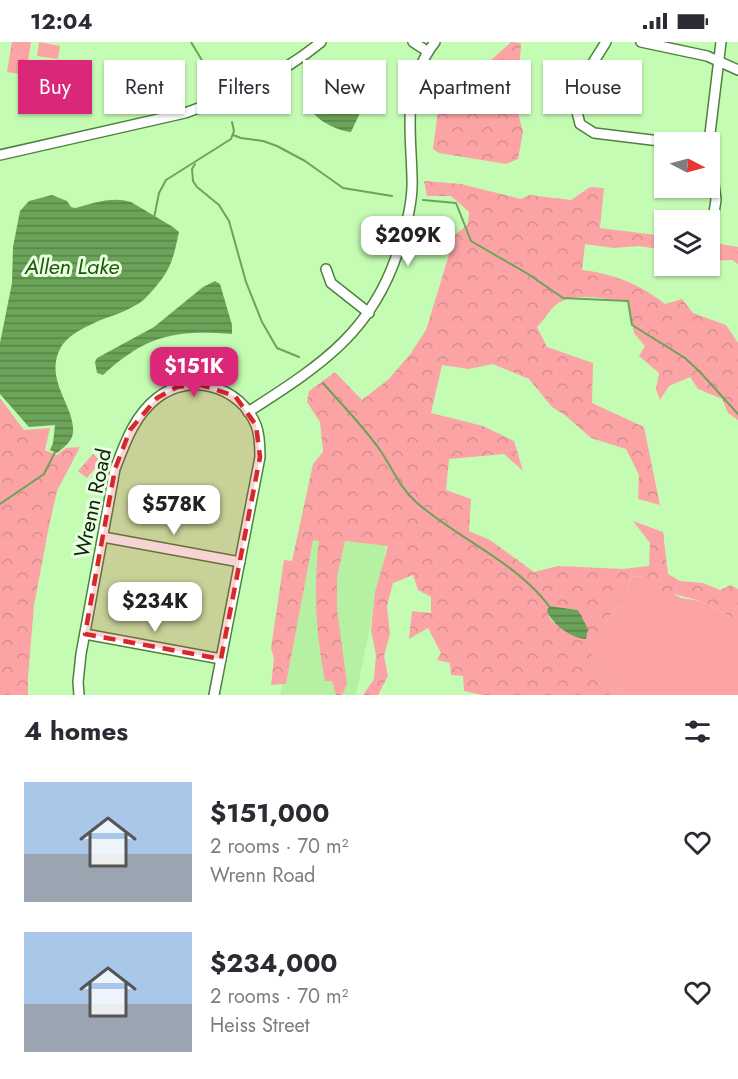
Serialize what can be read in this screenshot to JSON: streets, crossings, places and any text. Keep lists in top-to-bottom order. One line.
{"streets":{"street":["Wrenn Road"]},"water":["Allen Lake"],"north":"right","page":{"status":"12:04","chip":["Buy","Rent","Filters","New","Apartment","House"],"price":["$209K","$151K","$578K","$234K"],"heading":"4 homes","list":[{"name":"$151,000","note":"2 rooms · 70 m² · Wrenn Road"},{"name":"$234,000","note":"2 rooms · 70 m² · Heiss Street"}]}}
